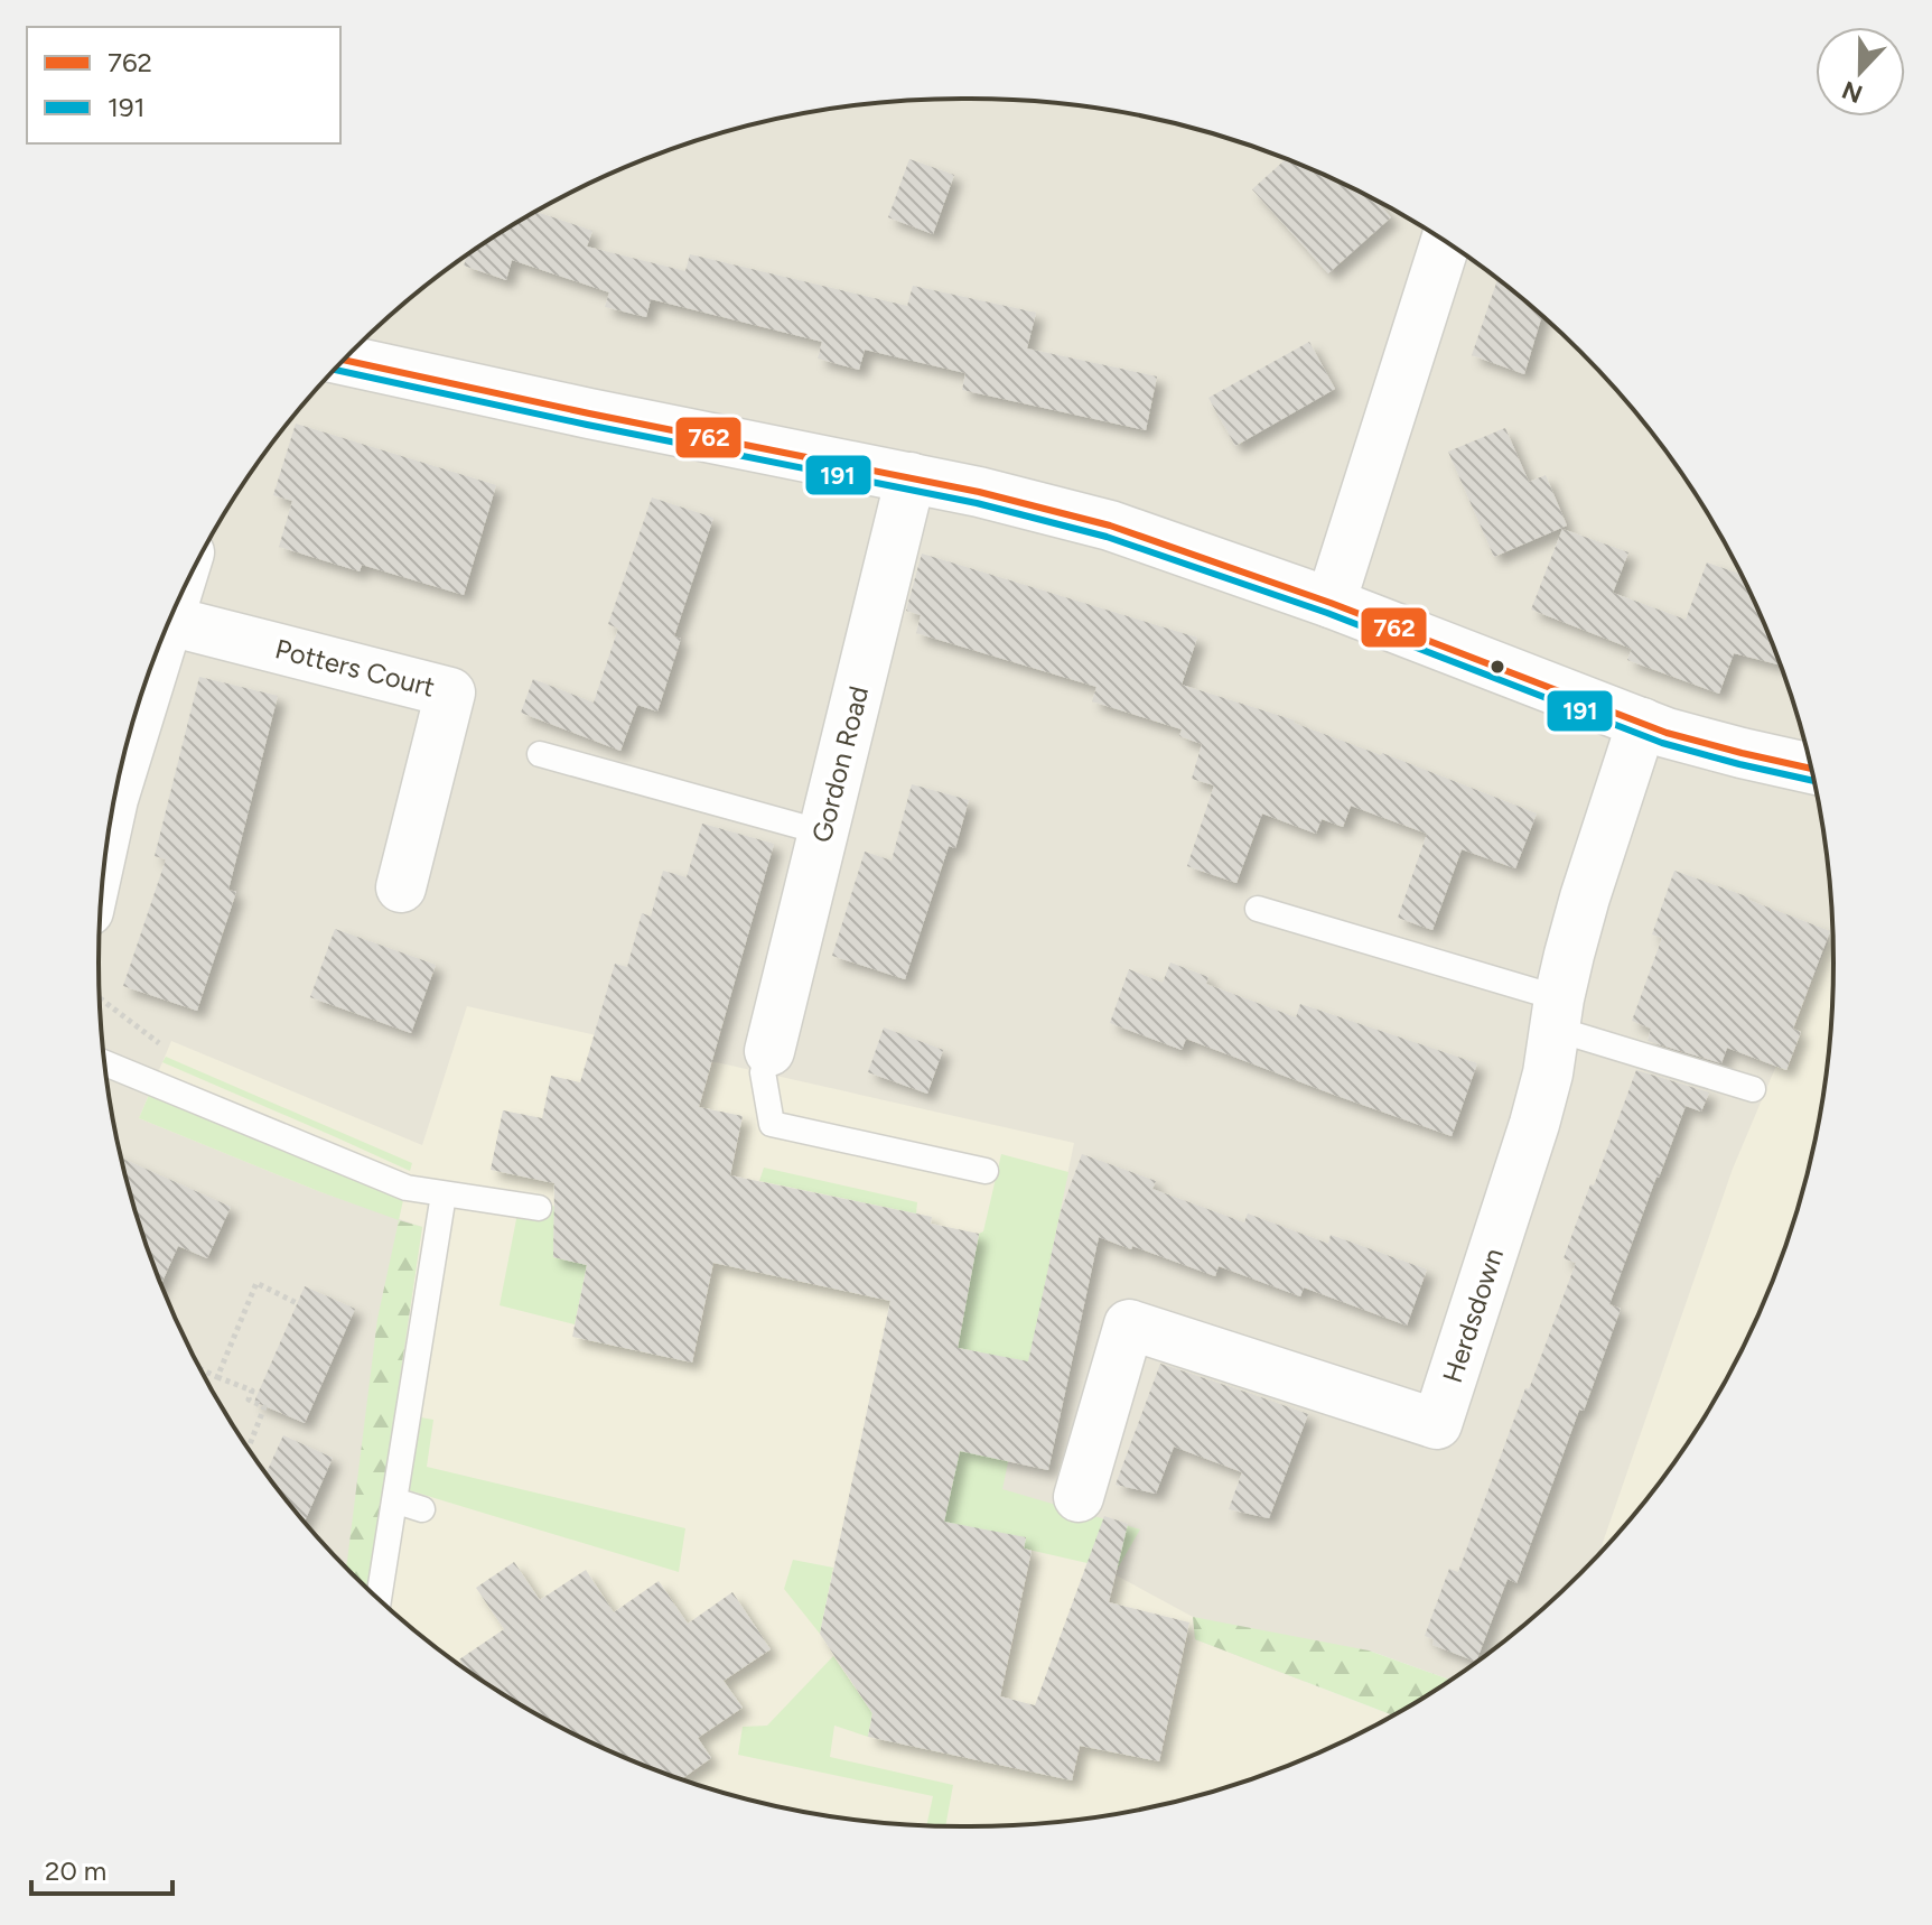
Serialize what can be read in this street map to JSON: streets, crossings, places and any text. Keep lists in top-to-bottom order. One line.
{"streets":{"street":["Potters Court","Gordon Road","Herdsdown"]},"lines":["transit line 762","transit line 191"],"legend":["762","191"],"scale_bar":"20 m","north":"bottom"}
